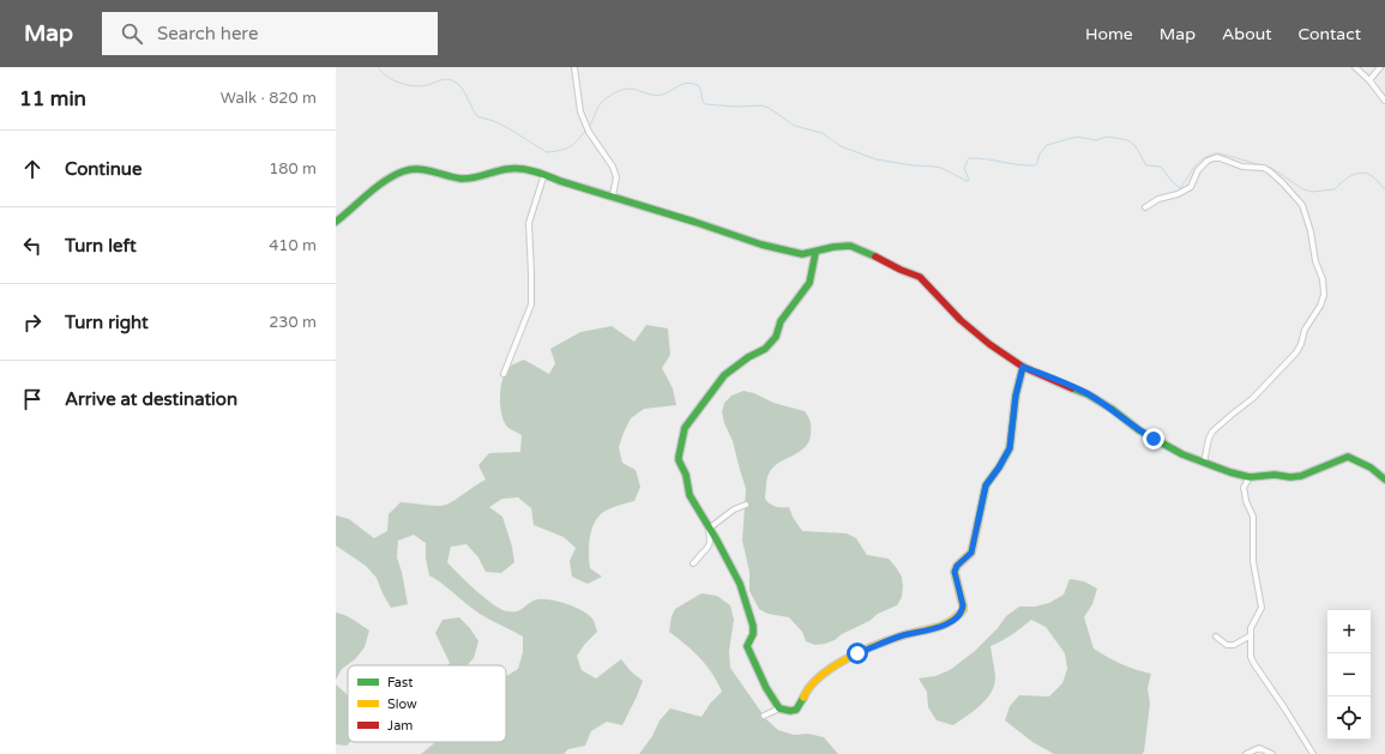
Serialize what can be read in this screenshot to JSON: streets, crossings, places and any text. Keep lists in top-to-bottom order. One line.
{"legend":["Fast","Slow","Jam"],"page":{"header":"Map","search":"Search here","nav":["Home","Map","About","Contact"],"heading":["11 min","Walk · 820 m"],"list":[["Continue","180 m"],["Turn left","410 m"],["Turn right","230 m"],"Arrive at destination"],"map_buttons":["+","−"]}}
